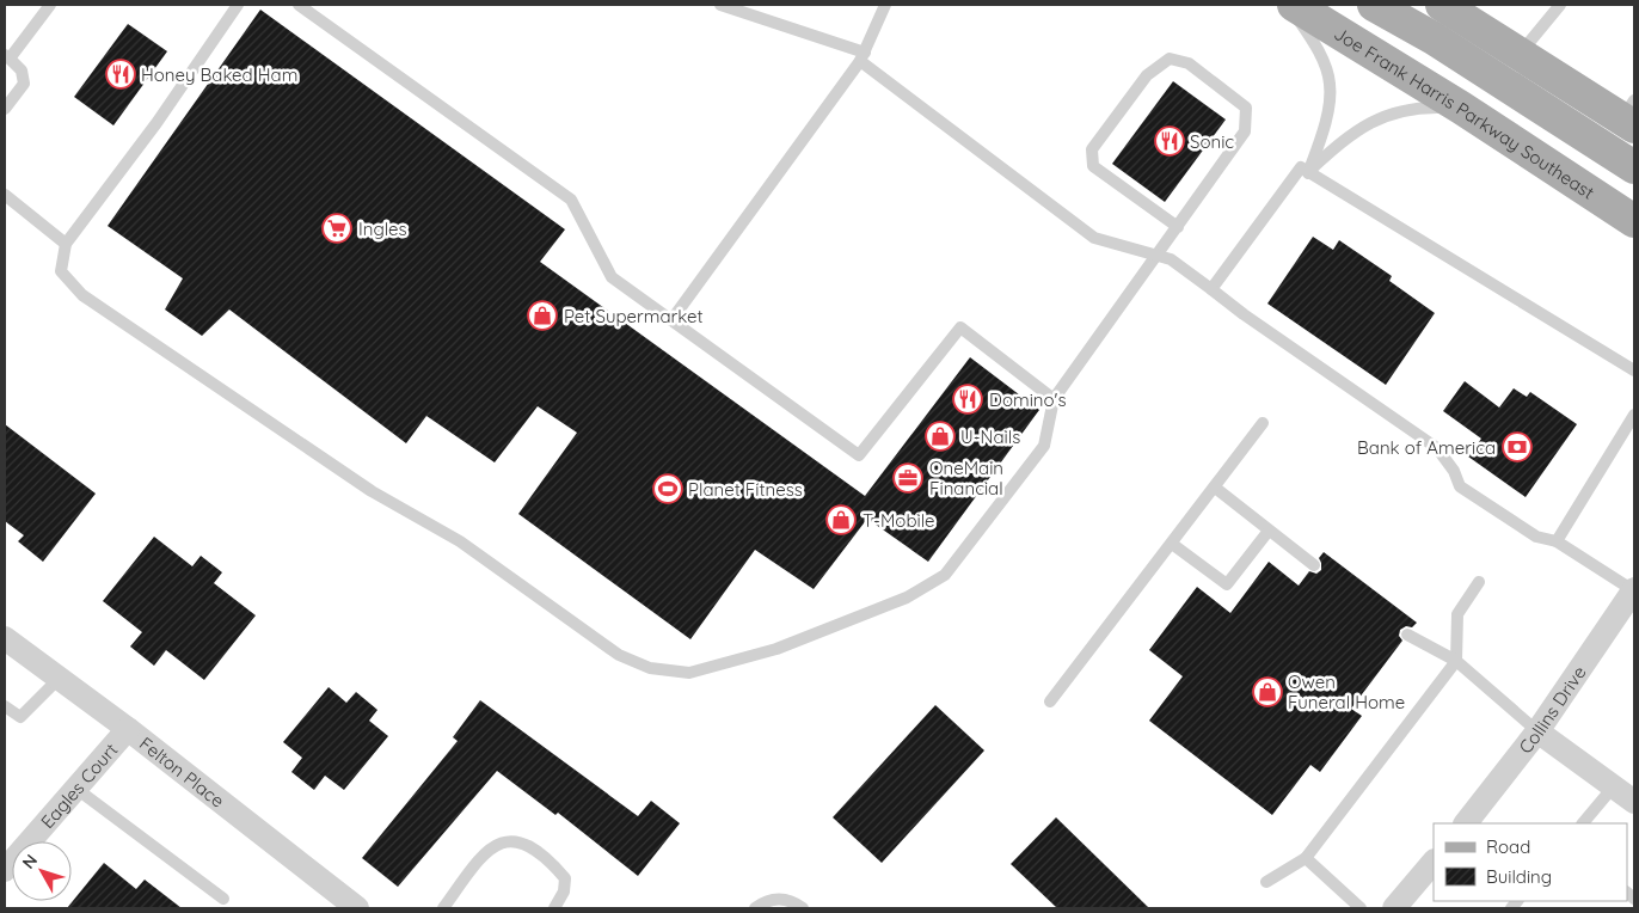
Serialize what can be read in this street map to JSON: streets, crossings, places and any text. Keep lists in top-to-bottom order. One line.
{"streets":{"main road":["Joe Frank Harris Parkway Southeast"],"street":["Collins Drive","Felton Place","Eagles Court"]},"crossings":[["Felton Place","Eagles Court"]],"places":{"restaurant":["Honey Baked Ham","Sonic","Domino's"],"supermarket":["Ingles"],"shop":["Pet Supermarket","U-Nails","T-Mobile","Owen Funeral Home"],"bank":["Bank of America"],"office":["OneMain Financial"],"sports":["Planet Fitness"]},"legend":["Road","Building"],"north":"top left"}
